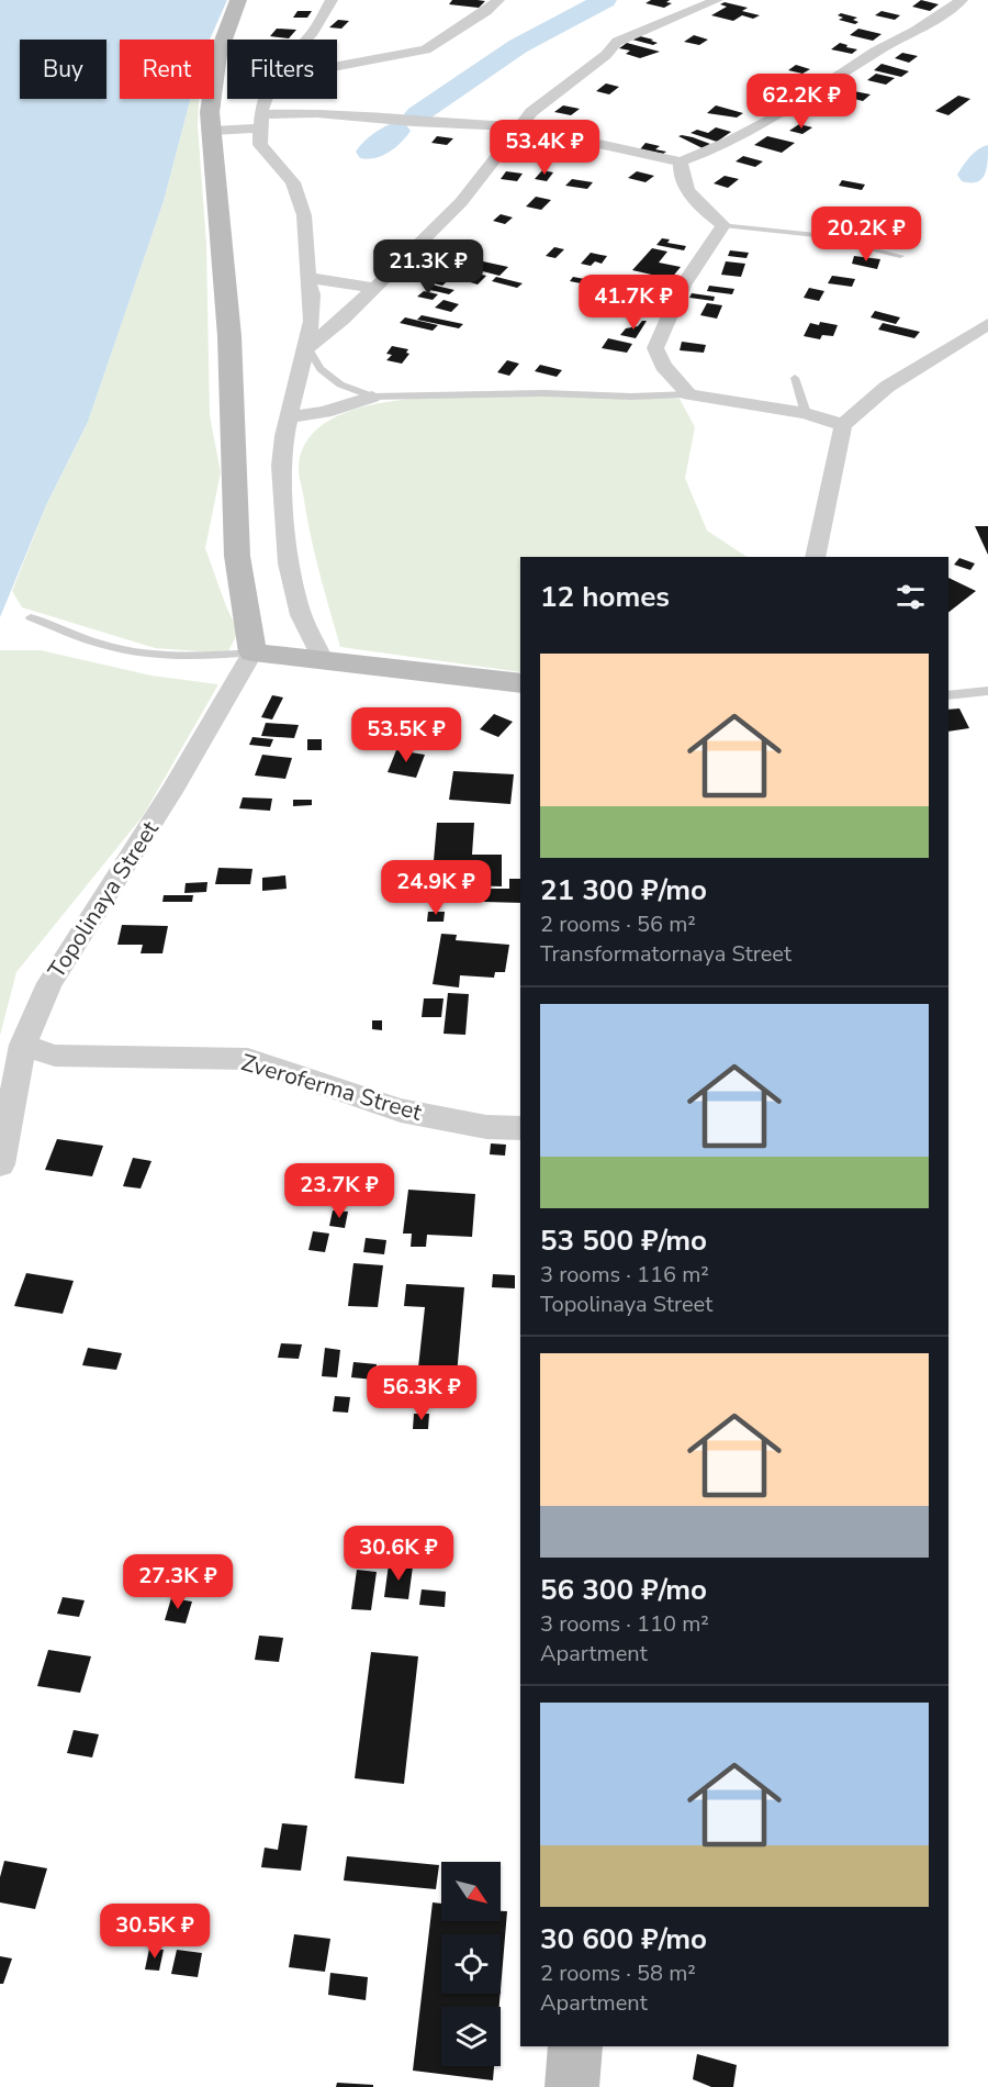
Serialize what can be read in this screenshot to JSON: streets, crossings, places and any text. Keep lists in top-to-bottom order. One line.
{"streets":{"street":["Topolinaya Street","Zveroferma Street"]},"crossings":[["Topolinaya Street","Zveroferma Street"]],"north":"bottom right","page":{"chip":["Buy","Rent","Filters"],"price":["62.2K ₽","53.4K ₽","20.2K ₽","21.3K ₽","41.7K ₽","53.5K ₽","24.9K ₽","23.7K ₽","56.3K ₽","30.6K ₽","27.3K ₽","30.5K ₽"],"heading":"12 homes","list":[{"name":"21 300 ₽/mo","note":"2 rooms · 56 m² · Transformatornaya Street"},{"name":"53 500 ₽/mo","note":"3 rooms · 116 m² · Topolinaya Street"},{"name":"56 300 ₽/mo","note":"3 rooms · 110 m² · Apartment"},{"name":"30 600 ₽/mo","note":"2 rooms · 58 m² · Apartment"}]}}
